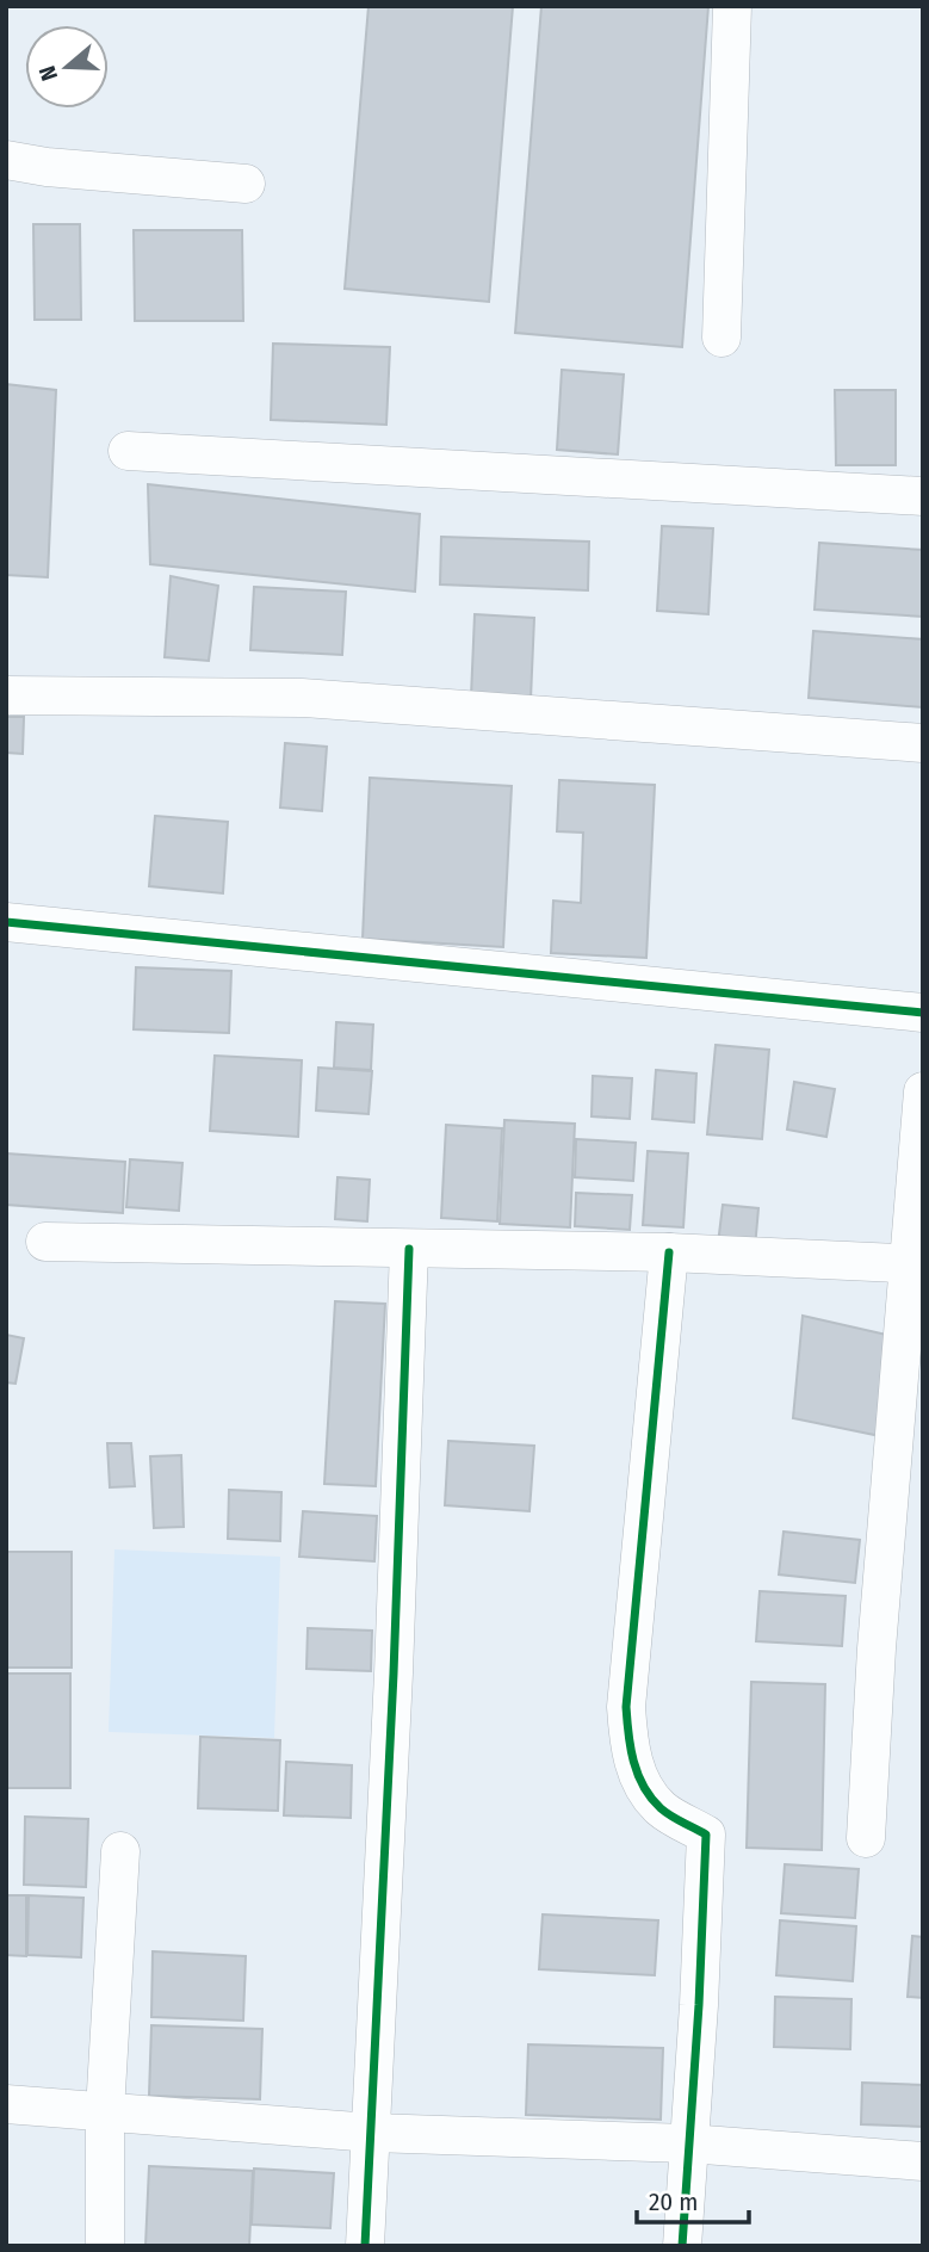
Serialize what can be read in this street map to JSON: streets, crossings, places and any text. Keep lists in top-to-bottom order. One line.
{"scale_bar":"20 m","north":"left"}
